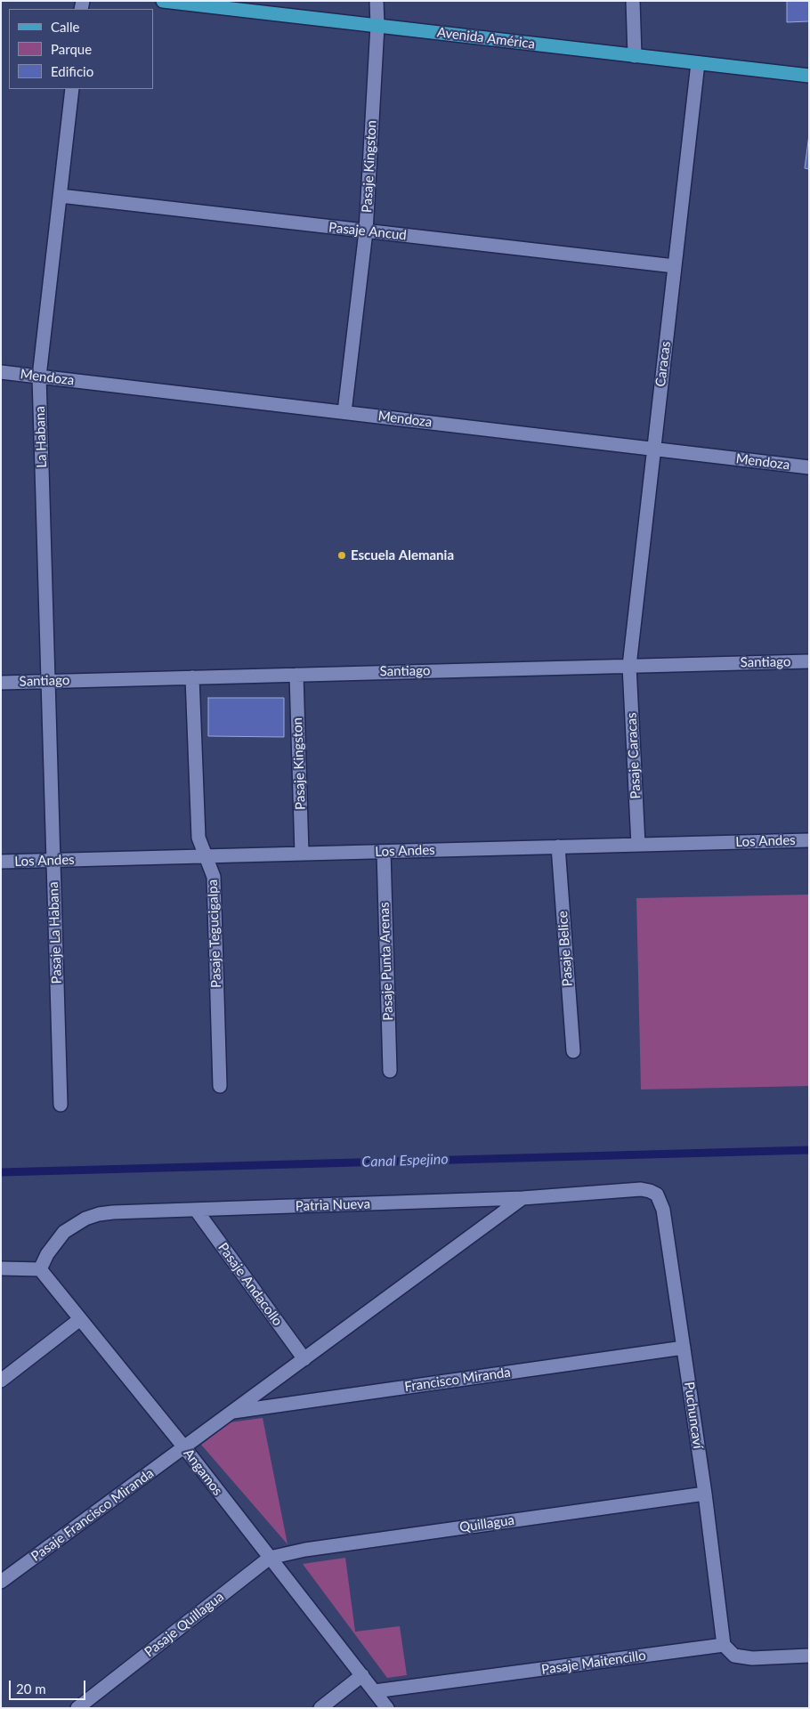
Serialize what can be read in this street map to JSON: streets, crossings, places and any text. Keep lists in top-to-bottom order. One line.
{"streets":{"main road":["Avenida América"],"street":["Pasaje Kingston","Pasaje Ancud","Caracas","Mendoza","La Habana","Santiago","Pasaje Caracas","Los Andes","Pasaje La Habana","Pasaje Tegucigalpa","Pasaje Belice","Pasaje Punta Arenas","Patria Nueva","Pasaje Andacollo","Francisco Miranda","Puchuncaví","Angamos","Pasaje Francisco Miranda","Quillagua","Pasaje Quillagua","Pasaje Maitencillo"]},"crossings":[["Avenida América","Pasaje Kingston"],["Avenida América","Caracas"],["Pasaje Kingston","Pasaje Ancud"],["Pasaje Kingston","Mendoza"],["Pasaje Kingston","Santiago"],["Pasaje Kingston","Los Andes"],["Pasaje Ancud","Caracas"],["Pasaje Ancud","La Habana"],["Caracas","Mendoza"],["Caracas","Santiago"],["Caracas","Pasaje Caracas"],["Mendoza","La Habana"],["La Habana","Santiago"],["La Habana","Pasaje La Habana"],["Santiago","Pasaje Caracas"],["Santiago","Pasaje La Habana"],["Santiago","Pasaje Tegucigalpa"],["Pasaje Caracas","Los Andes"],["Los Andes","Pasaje La Habana"],["Los Andes","Pasaje Tegucigalpa"],["Los Andes","Pasaje Belice"],["Los Andes","Pasaje Punta Arenas"],["Patria Nueva","Pasaje Andacollo"],["Patria Nueva","Francisco Miranda"],["Patria Nueva","Puchuncaví"],["Patria Nueva","Angamos"],["Pasaje Andacollo","Francisco Miranda"],["Francisco Miranda","Puchuncaví"],["Francisco Miranda","Angamos"],["Francisco Miranda","Pasaje Francisco Miranda"],["Puchuncaví","Quillagua"],["Puchuncaví","Pasaje Maitencillo"],["Angamos","Pasaje Francisco Miranda"],["Angamos","Quillagua"],["Angamos","Pasaje Quillagua"],["Angamos","Pasaje Maitencillo"],["Quillagua","Pasaje Quillagua"]],"water":["Canal Espejino"],"places":["Escuela Alemania"],"legend":["Calle","Parque","Edificio"],"scale_bar":"20 m"}
